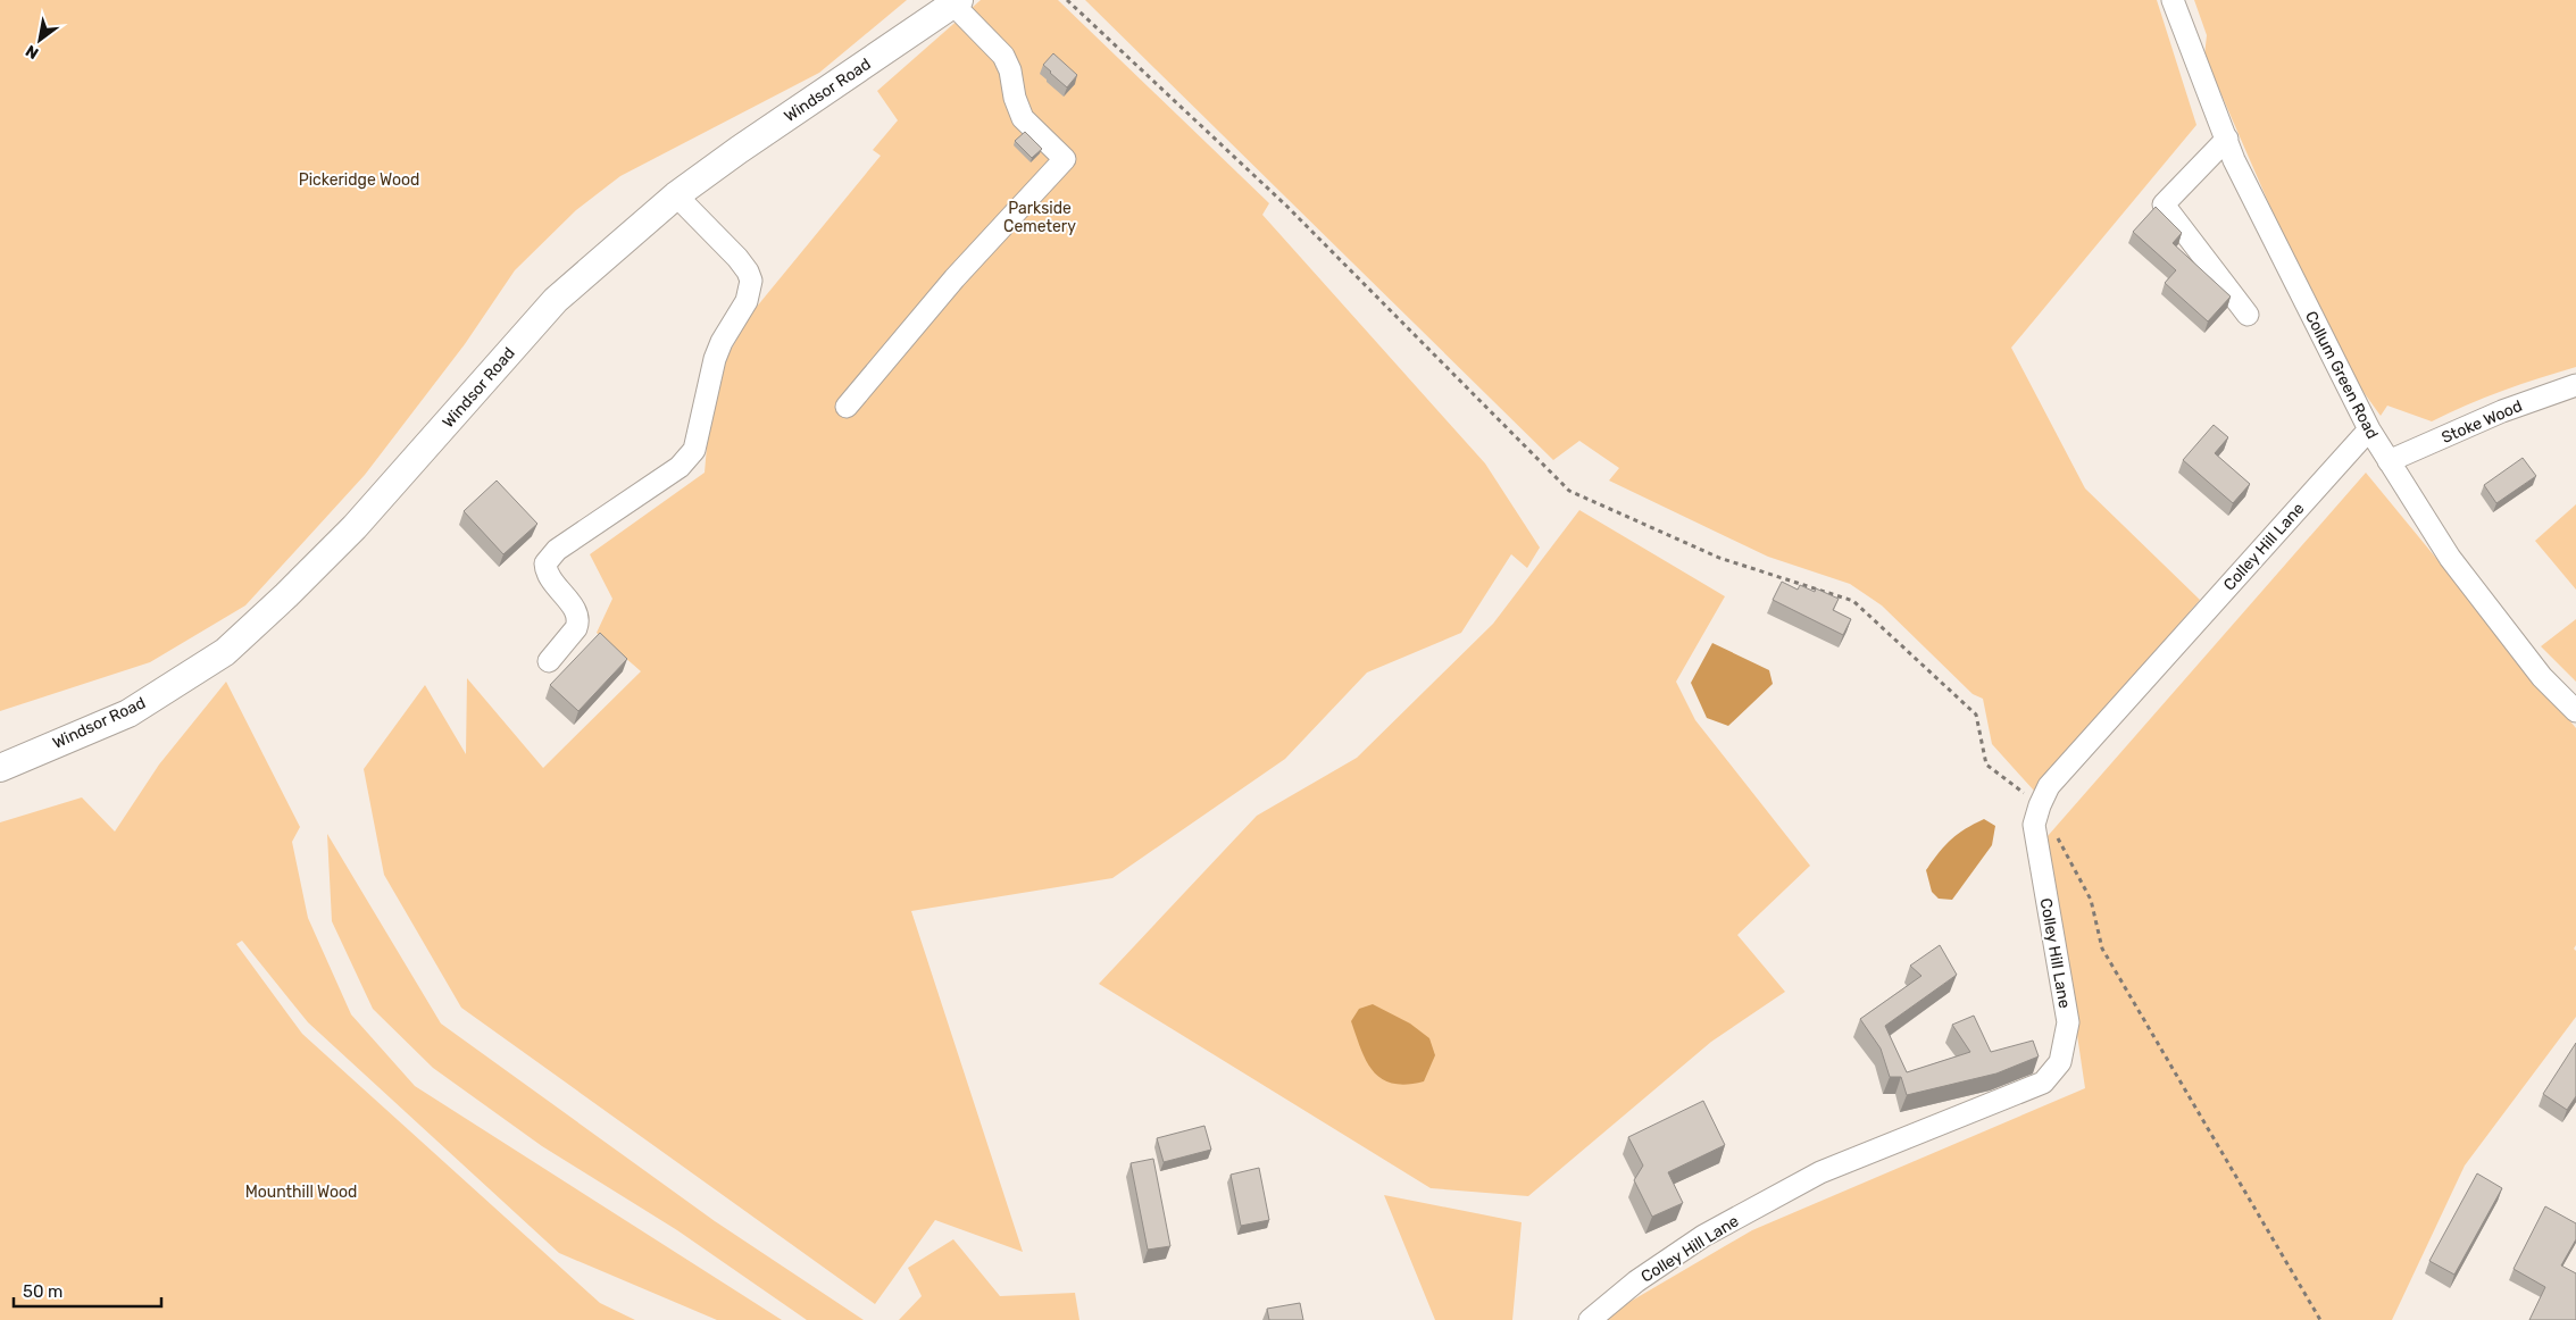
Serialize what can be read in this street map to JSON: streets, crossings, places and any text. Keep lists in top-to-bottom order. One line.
{"streets":{"main road":["Windsor Road"],"street":["Collum Green Road","Stoke Wood","Colley Hill Lane"]},"crossings":[["Collum Green Road","Stoke Wood"],["Collum Green Road","Colley Hill Lane"]],"parks":["Pickeridge Wood","Parkside Cemetery","Mounthill Wood"],"scale_bar":"50 m","north":"bottom left"}
